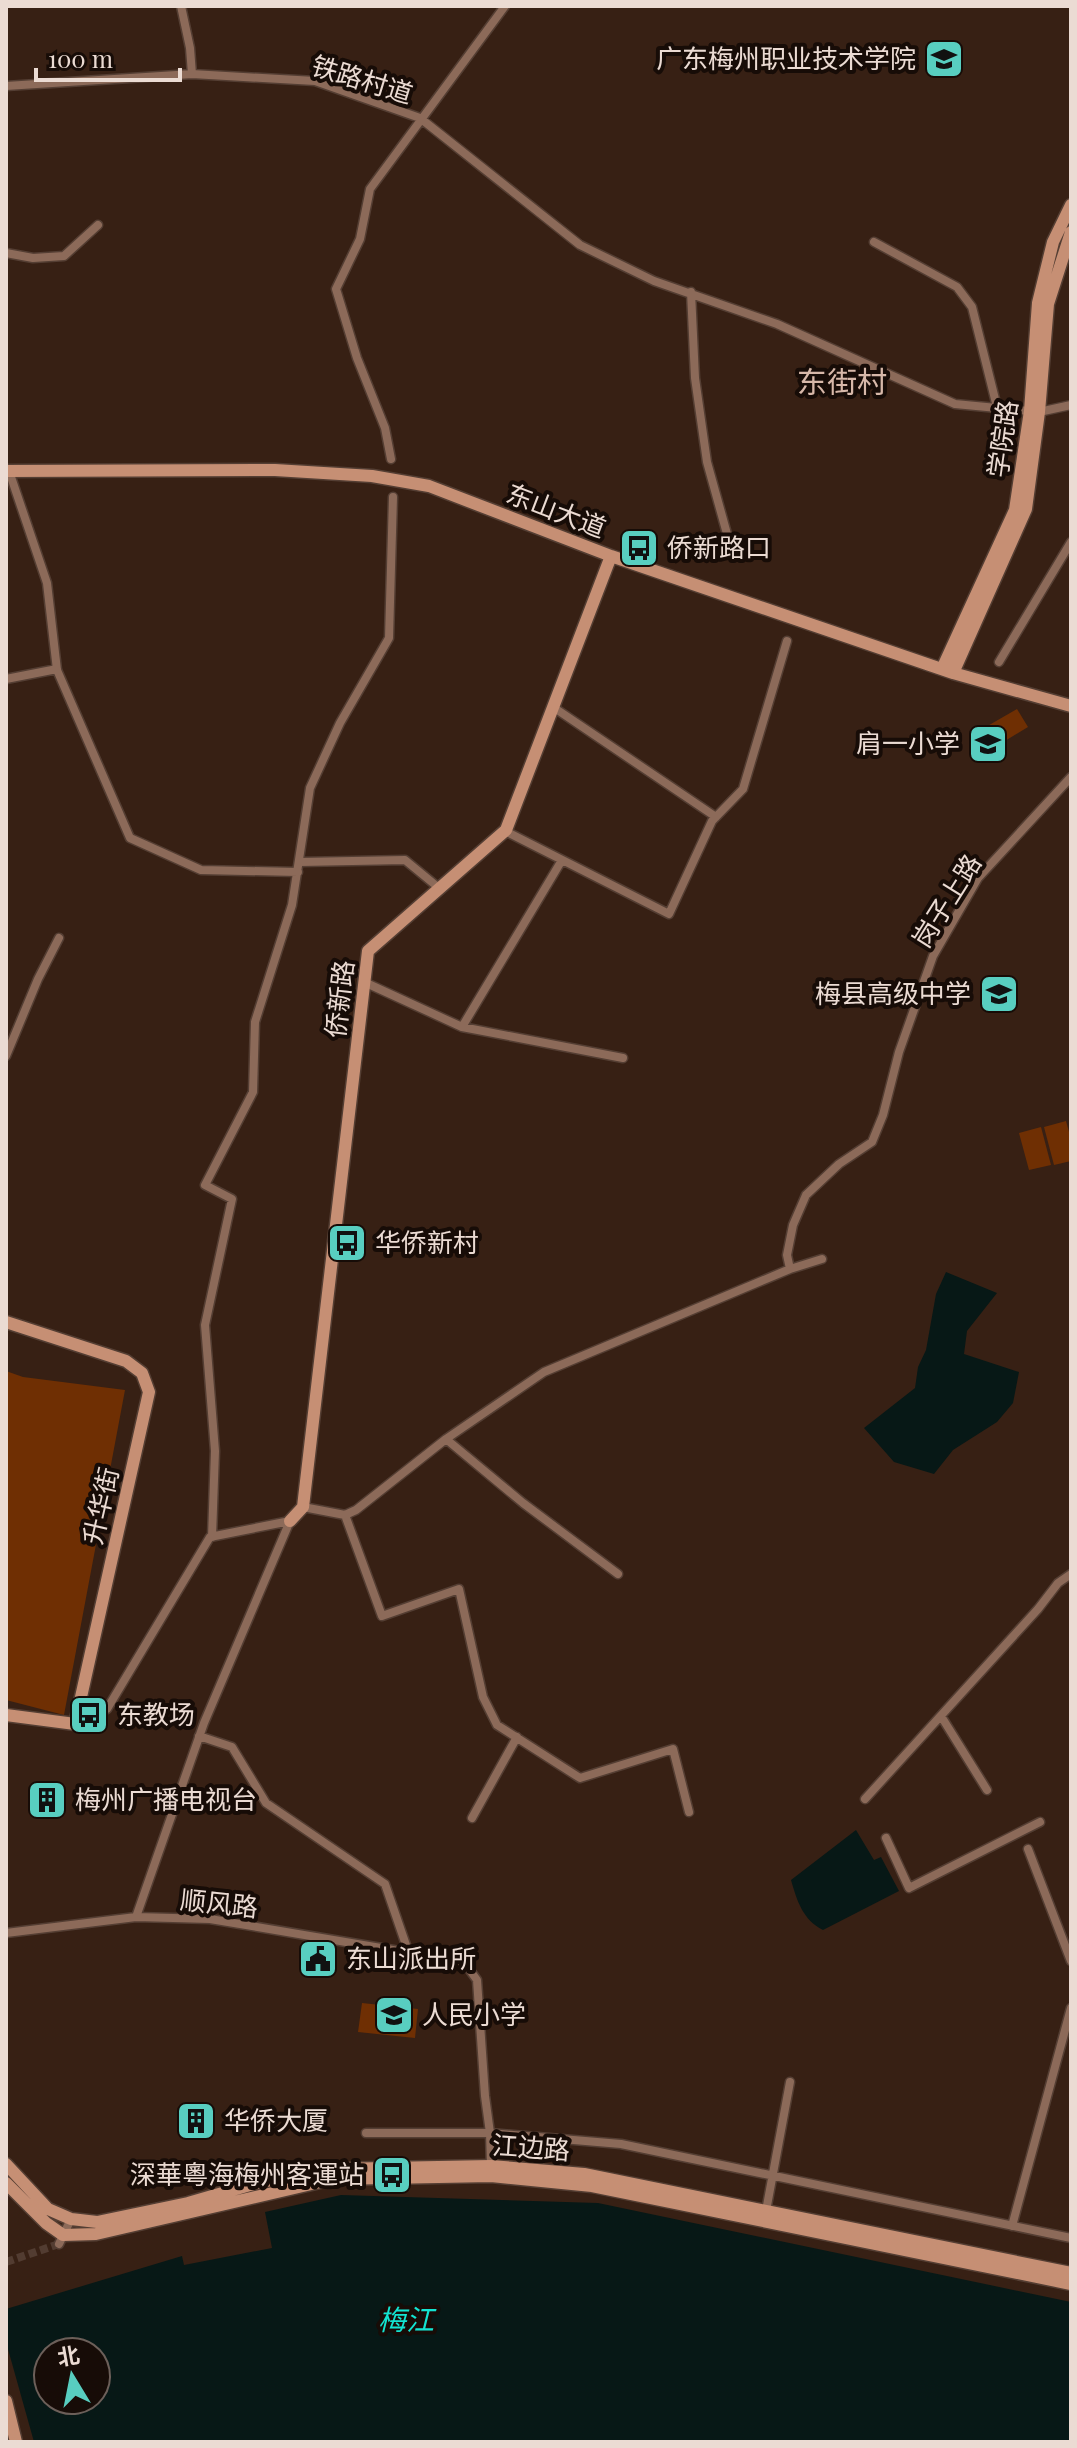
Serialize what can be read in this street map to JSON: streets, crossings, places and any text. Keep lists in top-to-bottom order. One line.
{"streets":{"main road":["学院路","东山大道","侨新路","升华街","江边路"],"street":["铁路村道","岗子上路","顺风路"]},"crossings":[["铁路村道","学院路"],["学院路","东山大道"],["东山大道","侨新路"],["顺风路","江边路"]],"districts":["东街村"],"water":["梅江"],"places":{"school or university":["广东梅州职业技术学院","肩一小学","梅县高级中学","人民小学"],"bus stop":["侨新路口","华侨新村","东教场","深華粵海梅州客運站"],"building":["梅州广播电视台","华侨大厦"],"public building":["东山派出所"]},"scale_bar":"100 m","north":"top"}
